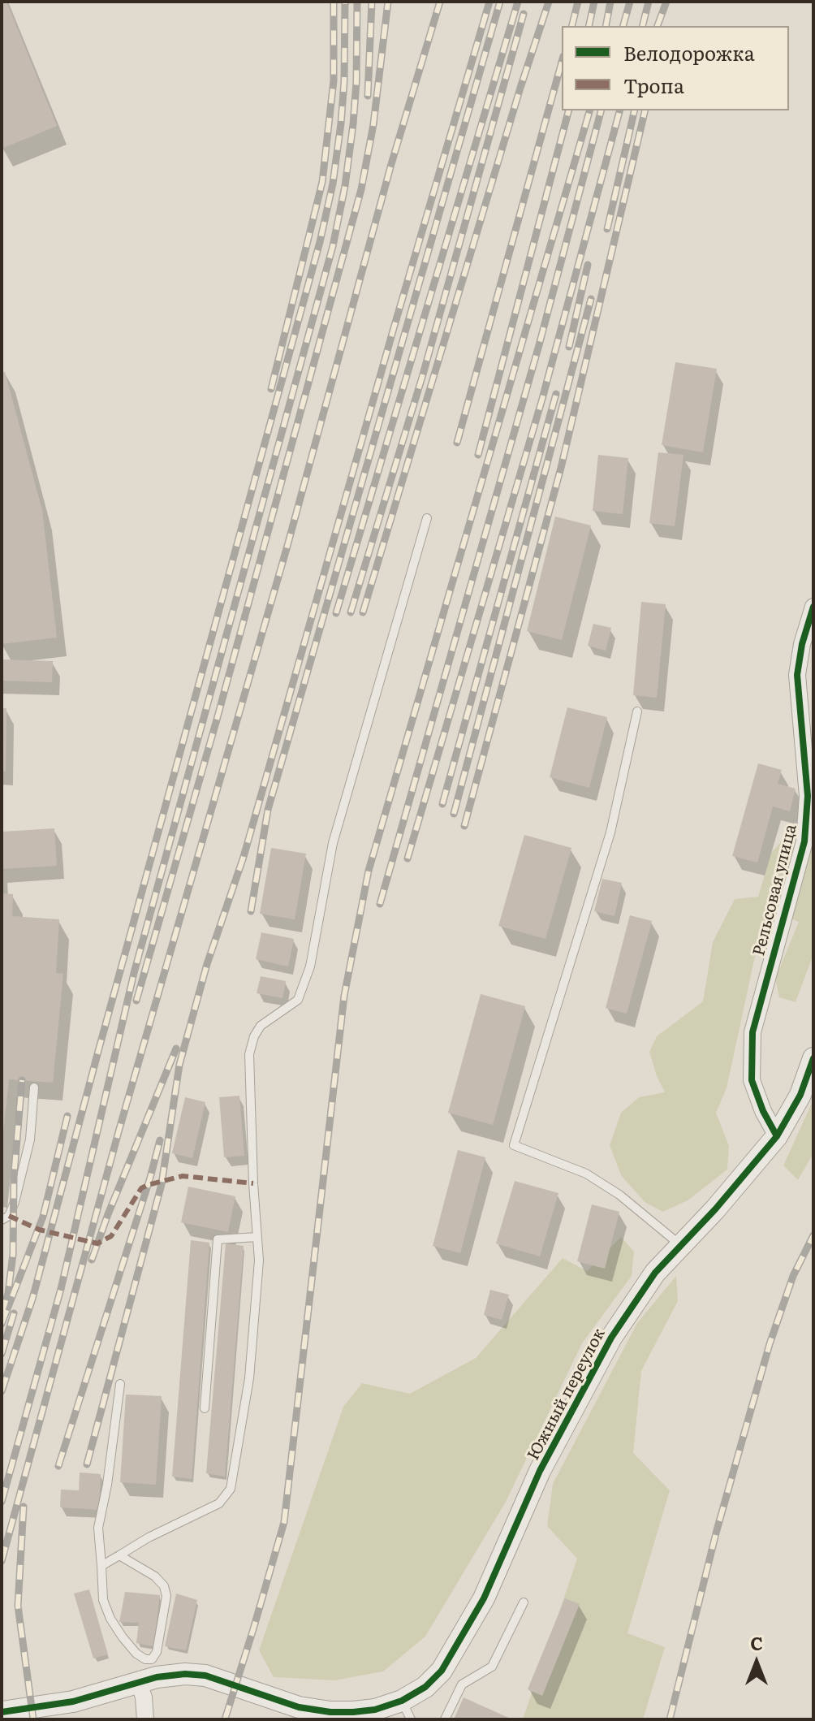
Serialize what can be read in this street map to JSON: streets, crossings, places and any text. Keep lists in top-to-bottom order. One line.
{"streets":{"street":["Рельсовая улица","Южный переулок"]},"crossings":[["Рельсовая улица","Южный переулок"]],"legend":["Велодорожка","Тропа"],"north":"top"}
